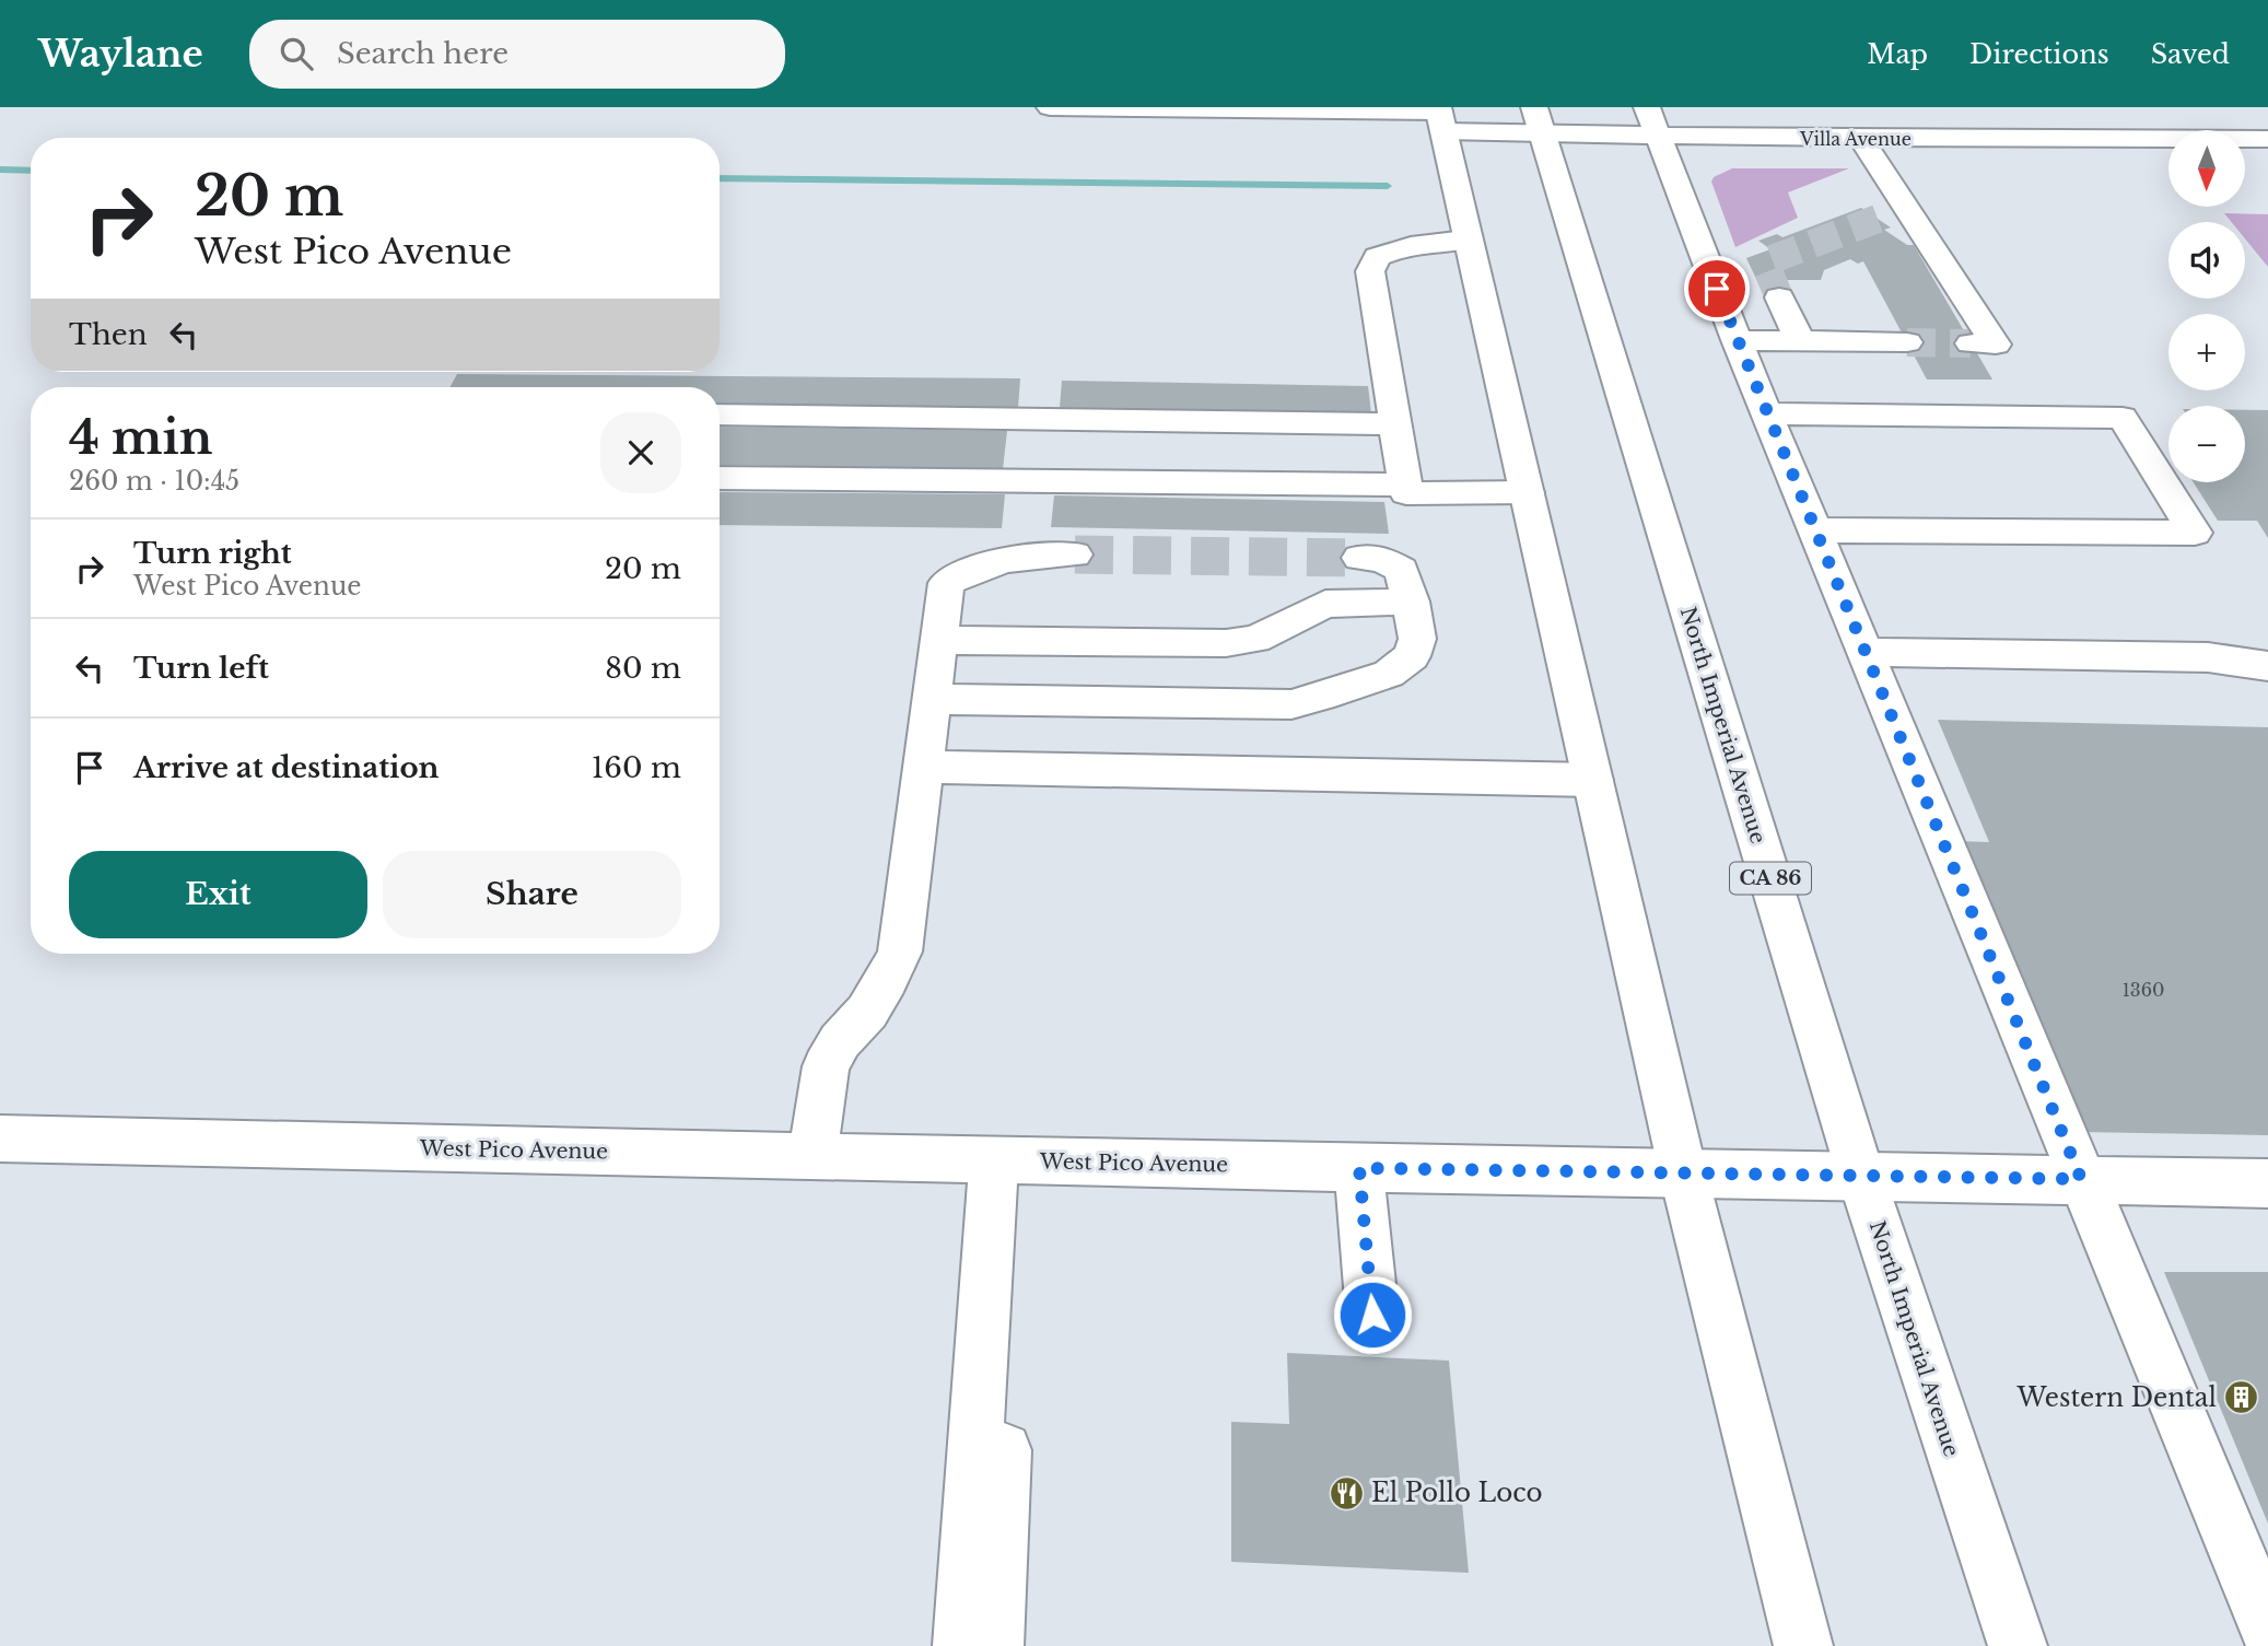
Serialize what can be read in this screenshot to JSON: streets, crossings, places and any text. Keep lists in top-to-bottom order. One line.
{"streets":{"main road":["Villa Avenue","North Imperial Avenue","CA 86","West Pico Avenue"]},"crossings":[["Villa Avenue","North Imperial Avenue"],["North Imperial Avenue","West Pico Avenue"]],"places":{"building":["Western Dental"],"restaurant":["El Pollo Loco"]},"house_numbers":["1360"],"north":"bottom","page":{"header":"Waylane","search":"Search here","nav":["Map","Directions","Saved"],"map_buttons":["+","−"],"turn":["20 m","West Pico Avenue"],"then":"Then","heading":["4 min","260 m · 10:45"],"list":[{"name":"Turn right","note":"West Pico Avenue","value":"20 m"},{"name":"Turn left","value":"80 m"},{"name":"Arrive at destination","value":"160 m"}],"buttons":["Exit","Share"]}}
